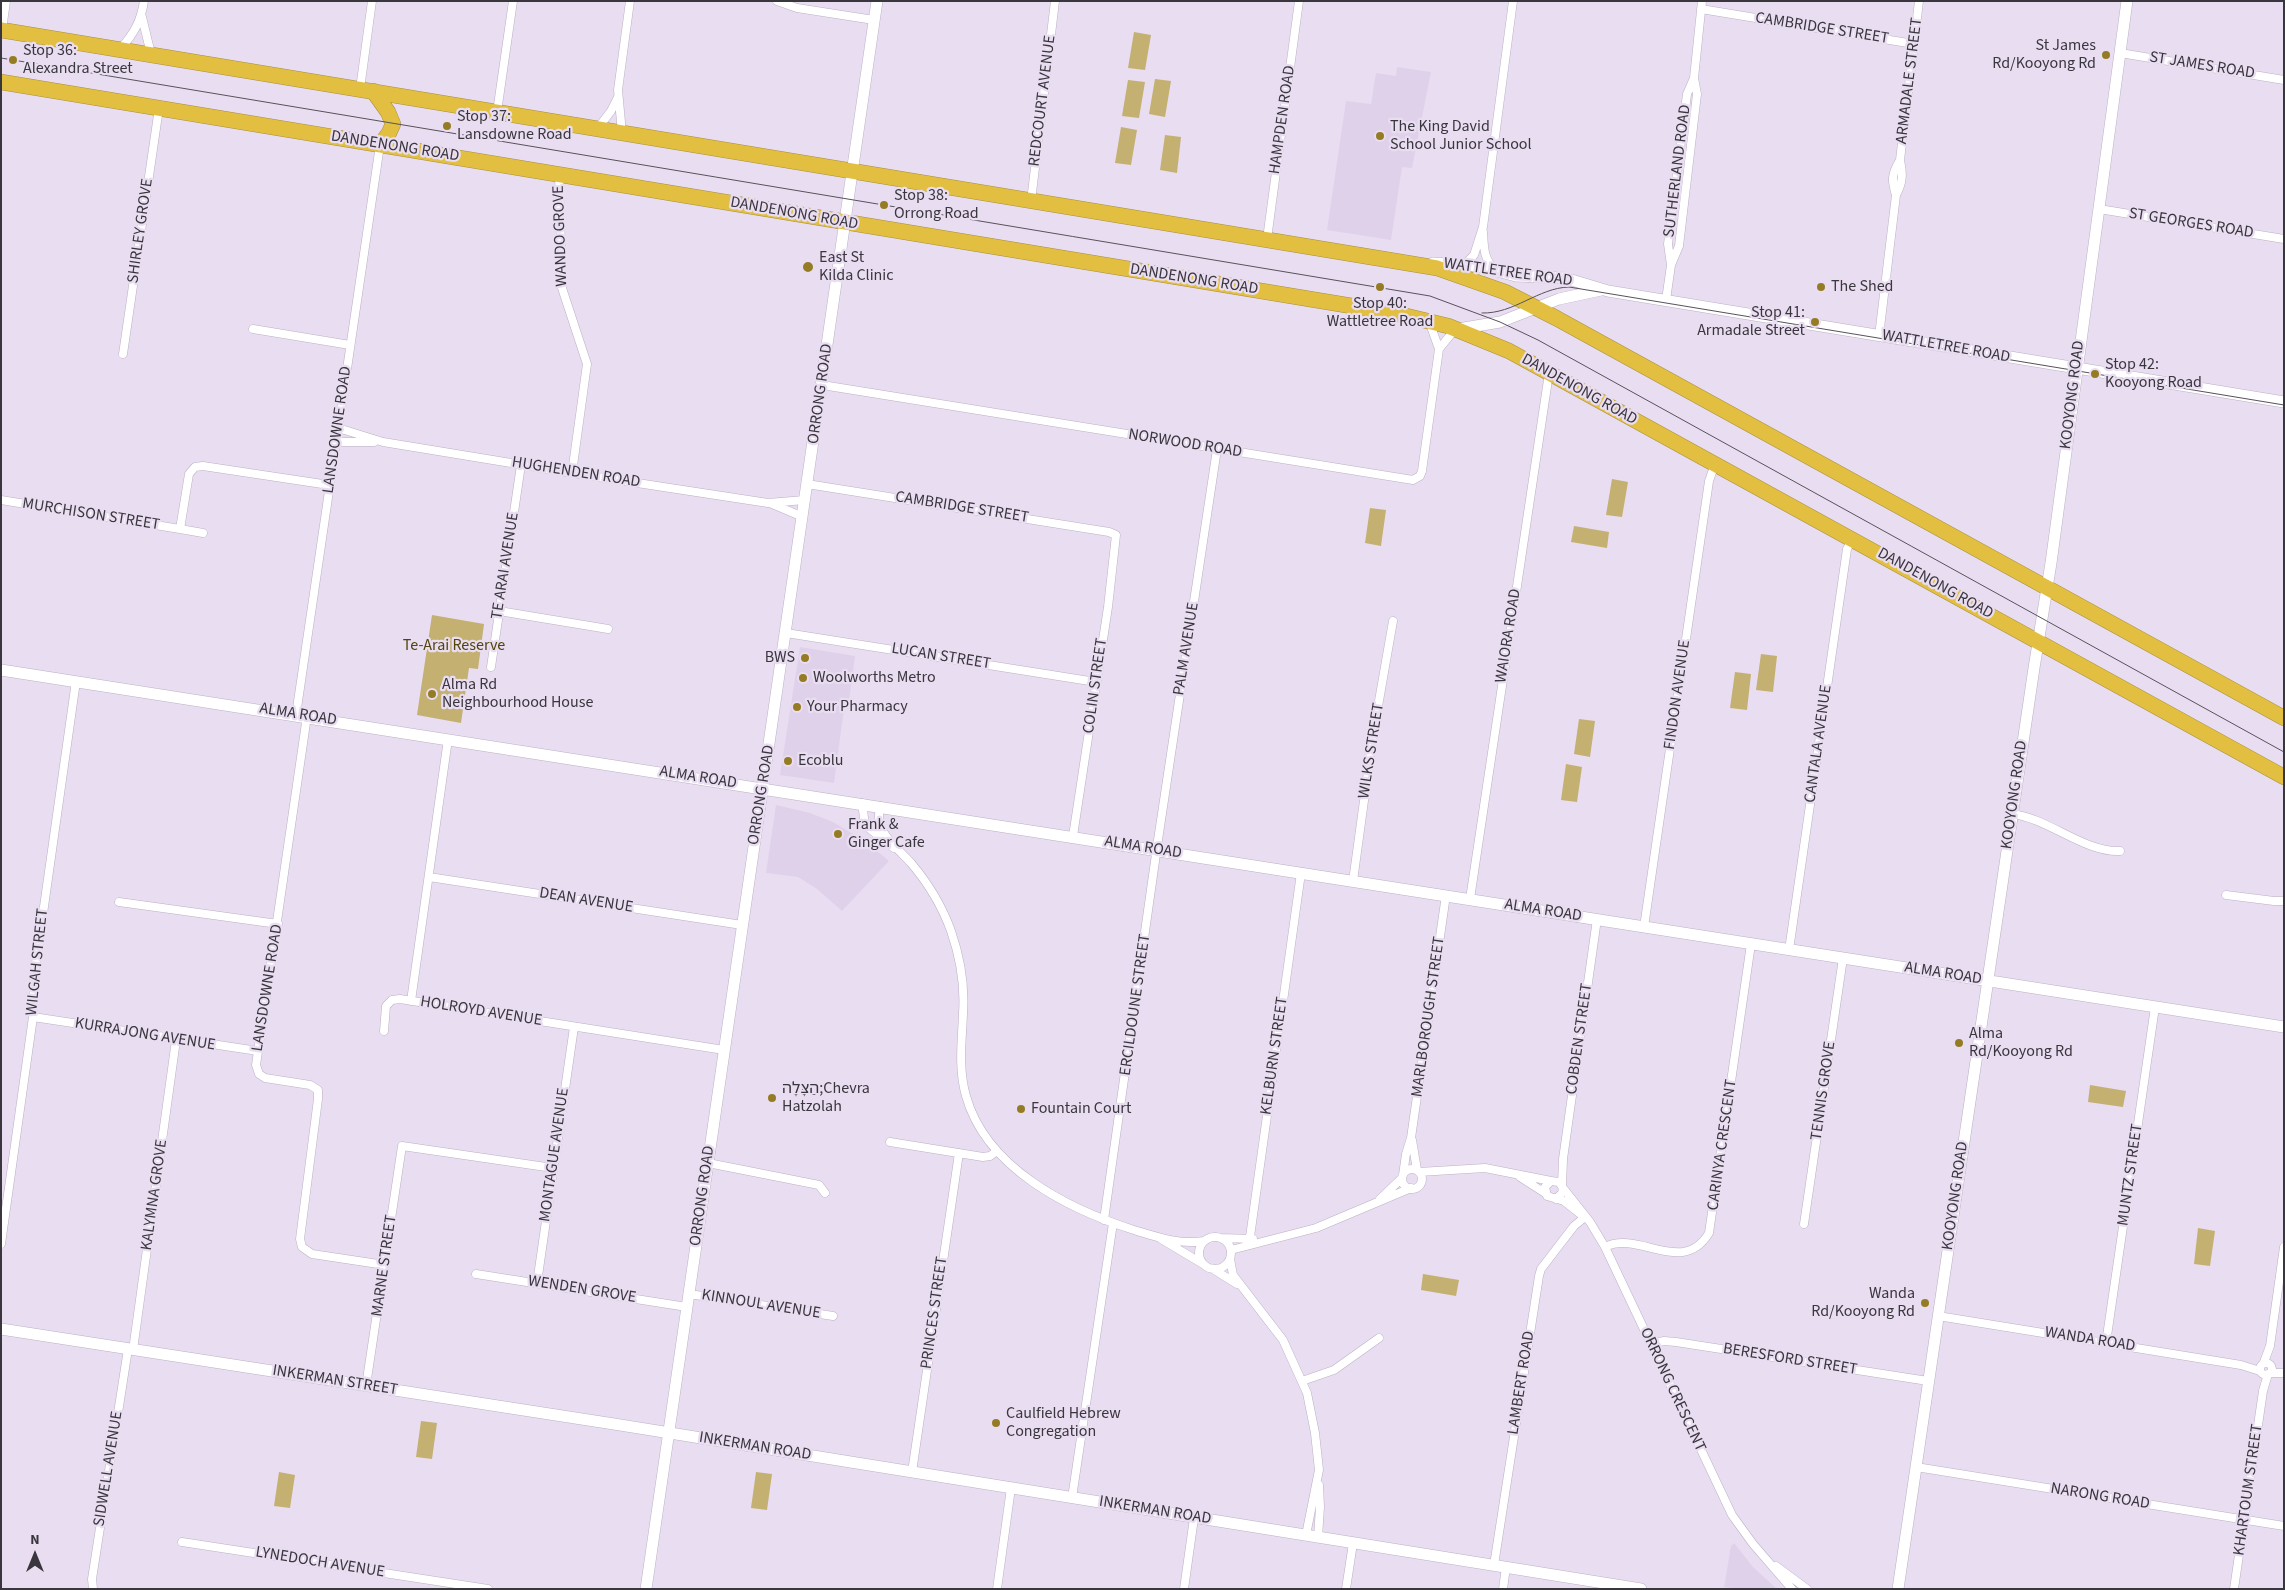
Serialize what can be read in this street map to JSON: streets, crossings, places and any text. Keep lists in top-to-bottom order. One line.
{"streets":{"highway":["DANDENONG ROAD"],"street":["CAMBRIDGE STREET","ST JAMES ROAD","ARMADALE STREET","REDCOURT AVENUE","HAMPDEN ROAD","SUTHERLAND ROAD","ST GEORGES ROAD","SHIRLEY GROVE","WANDO GROVE","WATTLETREE ROAD","ORRONG ROAD","KOOYONG ROAD","LANSDOWNE ROAD","NORWOOD ROAD","HUGHENDEN ROAD","MURCHISON STREET","TE ARAI AVENUE","WAIORA ROAD","PALM AVENUE","LUCAN STREET","COLIN STREET","FINDON AVENUE","ALMA ROAD","CANTALA AVENUE","WILKS STREET","DEAN AVENUE","WILGAH STREET","ERCILDOUNE STREET","HOLROYD AVENUE","MARLBOROUGH STREET","KURRAJONG AVENUE","COBDEN STREET","KELBURN STREET","TENNIS GROVE","CARINYA CRESCENT","MONTAGUE AVENUE","MUNTZ STREET","KALYMNA GROVE","MARNE STREET","WENDEN GROVE","KINNOUL AVENUE","PRINCES STREET","WANDA ROAD","BERESFORD STREET","INKERMAN STREET","LAMBERT ROAD","ORRONG CRESCENT","INKERMAN ROAD","SIDWELL AVENUE","KHARTOUM STREET","NARONG ROAD","LYNEDOCH AVENUE"]},"crossings":[["CAMBRIDGE STREET","ARMADALE STREET"],["CAMBRIDGE STREET","SUTHERLAND ROAD"],["CAMBRIDGE STREET","ORRONG ROAD"],["CAMBRIDGE STREET","COLIN STREET"],["ST JAMES ROAD","KOOYONG ROAD"],["ARMADALE STREET","WATTLETREE ROAD"],["DANDENONG ROAD","SHIRLEY GROVE"],["DANDENONG ROAD","WANDO GROVE"],["DANDENONG ROAD","WATTLETREE ROAD"],["DANDENONG ROAD","ORRONG ROAD"],["DANDENONG ROAD","KOOYONG ROAD"],["DANDENONG ROAD","LANSDOWNE ROAD"],["DANDENONG ROAD","NORWOOD ROAD"],["DANDENONG ROAD","WAIORA ROAD"],["DANDENONG ROAD","FINDON AVENUE"],["DANDENONG ROAD","CANTALA AVENUE"],["SUTHERLAND ROAD","WATTLETREE ROAD"],["ST GEORGES ROAD","KOOYONG ROAD"],["WANDO GROVE","HUGHENDEN ROAD"],["WATTLETREE ROAD","KOOYONG ROAD"],["ORRONG ROAD","NORWOOD ROAD"],["ORRONG ROAD","HUGHENDEN ROAD"],["ORRONG ROAD","LUCAN STREET"],["ORRONG ROAD","ALMA ROAD"],["ORRONG ROAD","DEAN AVENUE"],["ORRONG ROAD","HOLROYD AVENUE"],["ORRONG ROAD","WENDEN GROVE"],["ORRONG ROAD","KINNOUL AVENUE"],["ORRONG ROAD","INKERMAN STREET"],["ORRONG ROAD","INKERMAN ROAD"],["KOOYONG ROAD","ALMA ROAD"],["KOOYONG ROAD","WANDA ROAD"],["KOOYONG ROAD","BERESFORD STREET"],["KOOYONG ROAD","NARONG ROAD"],["LANSDOWNE ROAD","HUGHENDEN ROAD"],["LANSDOWNE ROAD","MURCHISON STREET"],["LANSDOWNE ROAD","ALMA ROAD"],["LANSDOWNE ROAD","KURRAJONG AVENUE"],["LANSDOWNE ROAD","MARNE STREET"],["NORWOOD ROAD","PALM AVENUE"],["HUGHENDEN ROAD","TE ARAI AVENUE"],["WAIORA ROAD","ALMA ROAD"],["PALM AVENUE","ALMA ROAD"],["PALM AVENUE","ERCILDOUNE STREET"],["LUCAN STREET","COLIN STREET"],["COLIN STREET","ALMA ROAD"],["FINDON AVENUE","ALMA ROAD"],["ALMA ROAD","CANTALA AVENUE"],["ALMA ROAD","WILKS STREET"],["ALMA ROAD","WILGAH STREET"],["ALMA ROAD","ERCILDOUNE STREET"],["ALMA ROAD","HOLROYD AVENUE"],["ALMA ROAD","MARLBOROUGH STREET"],["ALMA ROAD","COBDEN STREET"],["ALMA ROAD","KELBURN STREET"],["ALMA ROAD","TENNIS GROVE"],["ALMA ROAD","CARINYA CRESCENT"],["ALMA ROAD","MUNTZ STREET"],["DEAN AVENUE","HOLROYD AVENUE"],["WILGAH STREET","KURRAJONG AVENUE"],["HOLROYD AVENUE","MONTAGUE AVENUE"],["KURRAJONG AVENUE","KALYMNA GROVE"],["COBDEN STREET","ORRONG CRESCENT"],["CARINYA CRESCENT","ORRONG CRESCENT"],["MONTAGUE AVENUE","MARNE STREET"],["MONTAGUE AVENUE","WENDEN GROVE"],["MUNTZ STREET","WANDA ROAD"],["KALYMNA GROVE","INKERMAN STREET"],["KALYMNA GROVE","SIDWELL AVENUE"],["MARNE STREET","INKERMAN STREET"],["PRINCES STREET","INKERMAN ROAD"],["WANDA ROAD","KHARTOUM STREET"],["BERESFORD STREET","ORRONG CRESCENT"],["INKERMAN STREET","INKERMAN ROAD"],["INKERMAN STREET","SIDWELL AVENUE"],["LAMBERT ROAD","ORRONG CRESCENT"],["LAMBERT ROAD","INKERMAN ROAD"],["KHARTOUM STREET","NARONG ROAD"]],"parks":["Te-Arai Reserve"],"places":["St James Rd/Kooyong Rd","Stop 36: Alexandra Street","Stop 37: Lansdowne Road","The King David School Junior School","Stop 38: Orrong Road","East St Kilda Clinic","Stop 40: Wattletree Road","The Shed","Stop 41: Armadale Street","Stop 42: Kooyong Road","BWS","Woolworths Metro","Alma Rd Neighbourhood House","Your Pharmacy","Ecoblu","Frank & Ginger Cafe","Alma Rd/Kooyong Rd","הַצָּלָה;Chevra Hatzolah","Fountain Court","Wanda Rd/Kooyong Rd","Caulfield Hebrew Congregation"],"north":"top"}
